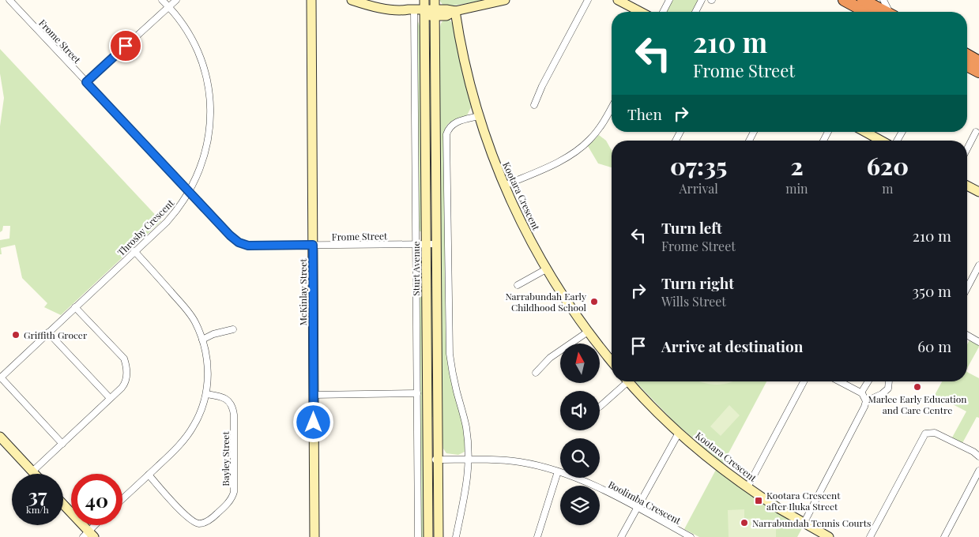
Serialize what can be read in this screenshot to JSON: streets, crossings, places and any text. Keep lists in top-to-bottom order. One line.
{"streets":{"street":["Frome Street","Kootara Crescent","Throsby Crescent","Sturt Avenue","McKinlay Street","Bayley Street","Boolimba Crescent"]},"crossings":[["Frome Street","Throsby Crescent"],["Frome Street","Sturt Avenue"],["Frome Street","McKinlay Street"],["Sturt Avenue","Boolimba Crescent"]],"places":{"other":["Narrabundah Early Childhood School","Griffith Grocer","Marlee Early Education and Care Centre","Narrabundah Tennis Courts"],"transit":["Kootara Crescent after Iluka Street"]},"north":"top","page":{"turn":["210 m","Frome Street"],"then":"Then","eta":["07:35","Arrival","2","min","620","m"],"list":[{"name":"Turn left","note":"Frome Street","value":"210 m"},{"name":"Turn right","note":"Wills Street","value":"350 m"},{"name":"Arrive at destination","value":"60 m"}],"speed":"37 km/h","limit":"40"}}
